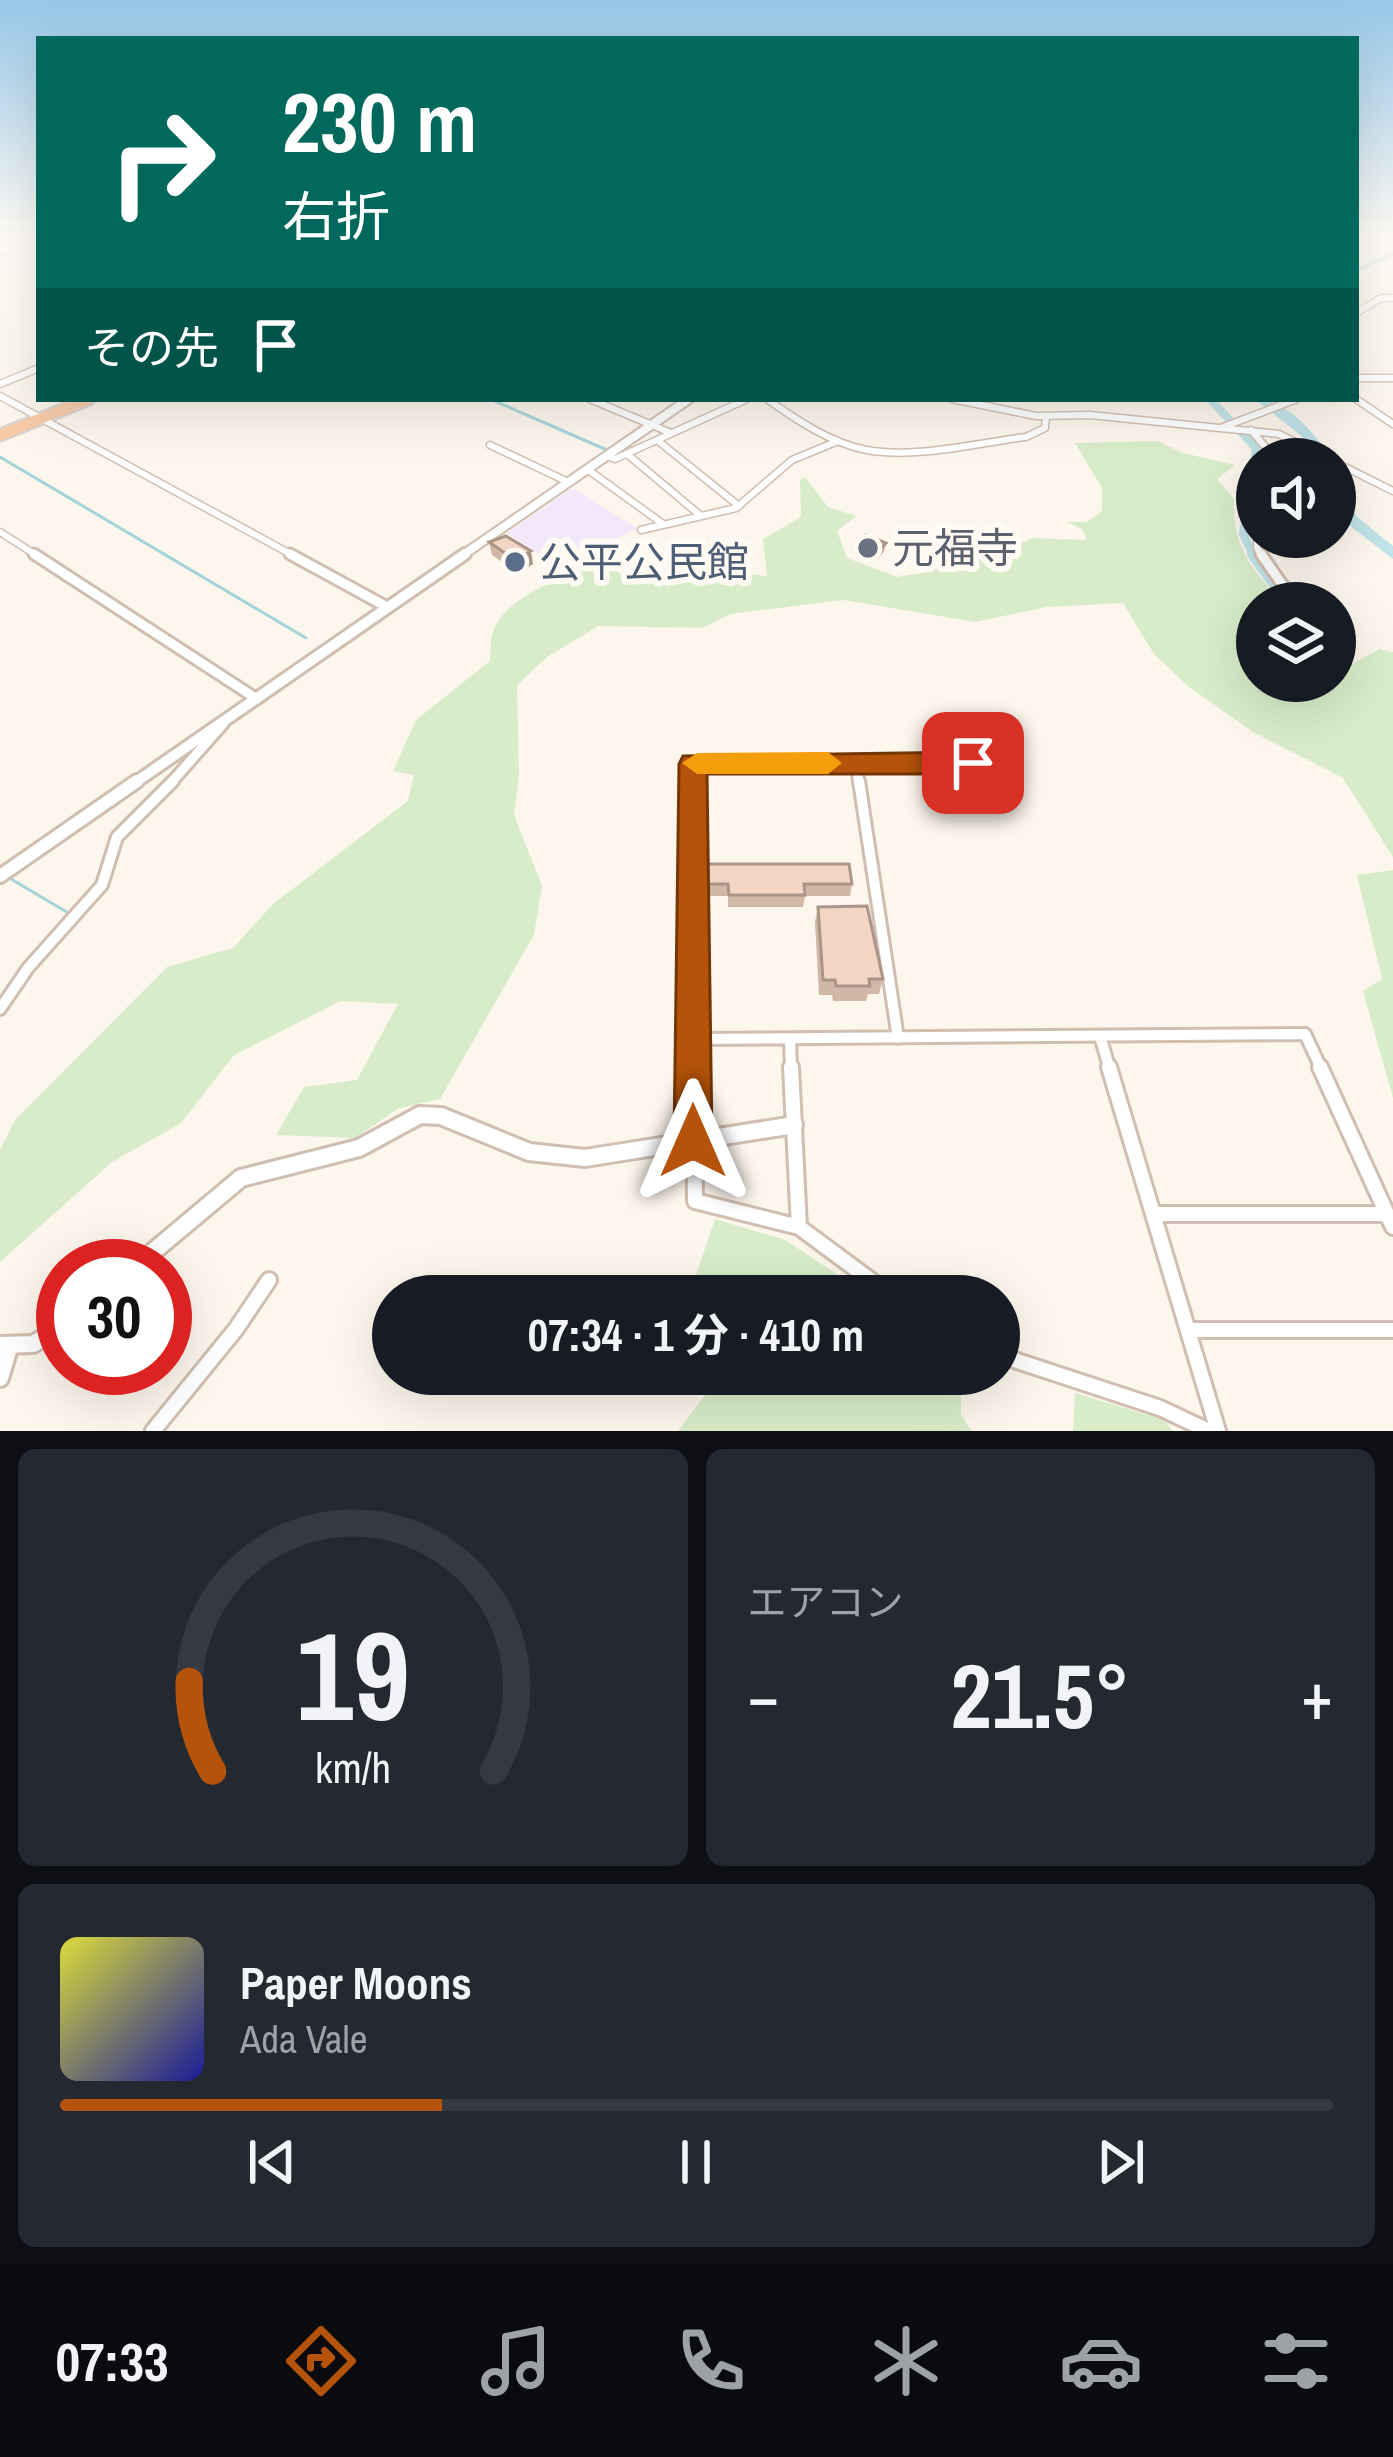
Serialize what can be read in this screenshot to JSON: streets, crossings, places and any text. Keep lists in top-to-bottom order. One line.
{"places":["元福寺","公平公民館"],"page":{"turn":["230 m","右折"],"then":"その先","limit":"30","trip":"07:34 · 1 分 · 410 m","tile":"エアコン","heat":["−","21.5°","+"],"song":["Paper Moons","Ada Vale"],"tabs":"07:33","gauge":["19","km/h"]}}
